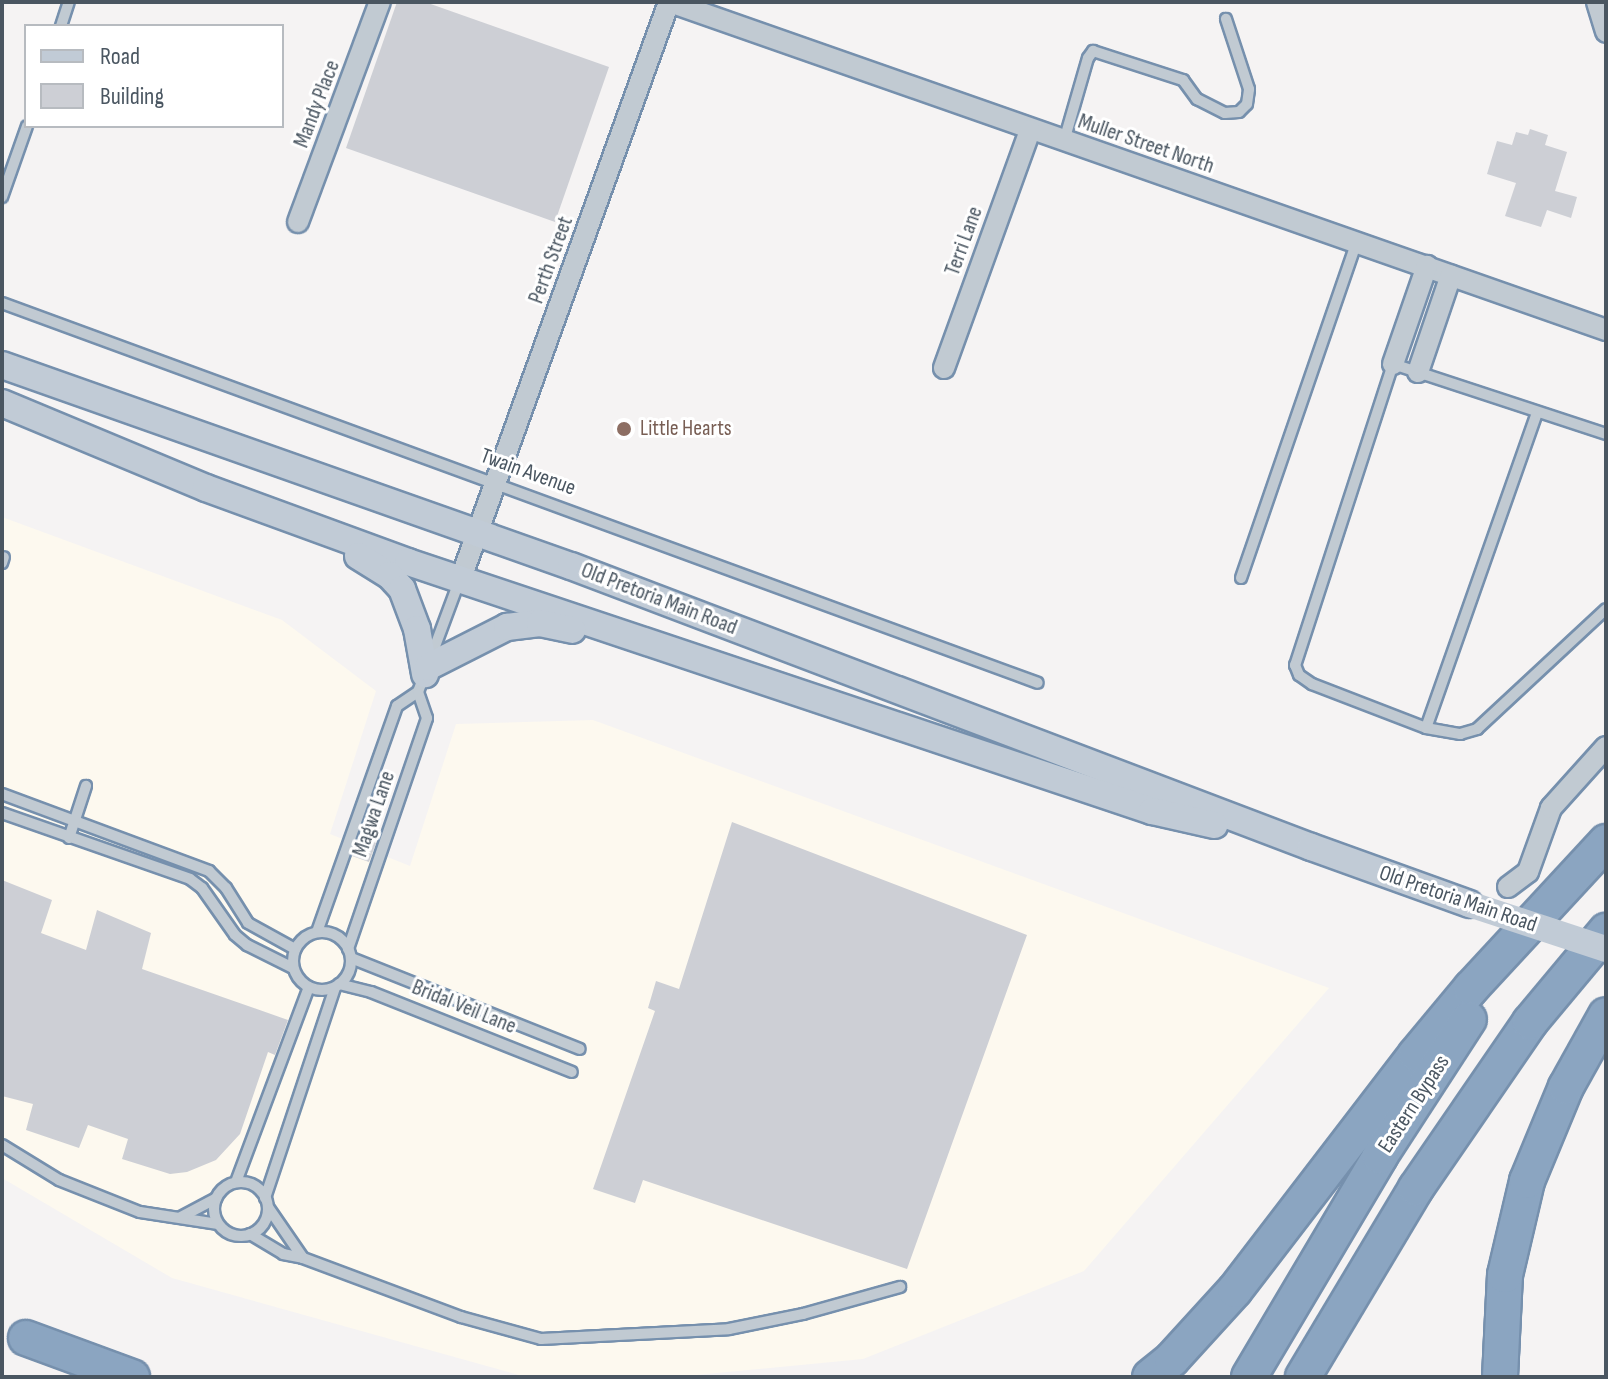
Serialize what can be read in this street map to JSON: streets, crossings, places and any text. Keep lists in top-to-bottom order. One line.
{"streets":{"highway":["Eastern Bypass"],"main road":["Old Pretoria Main Road"],"street":["Mandy Place","Muller Street North","Terri Lane","Perth Street"],"lane":["Twain Avenue","Magwa Lane","Bridal Veil Lane"]},"crossings":[["Muller Street North","Terri Lane"],["Muller Street North","Perth Street"],["Perth Street","Twain Avenue"],["Perth Street","Old Pretoria Main Road"],["Perth Street","Magwa Lane"],["Old Pretoria Main Road","Magwa Lane"],["Magwa Lane","Bridal Veil Lane"]],"places":["Little Hearts"],"legend":["Road","Building"]}
